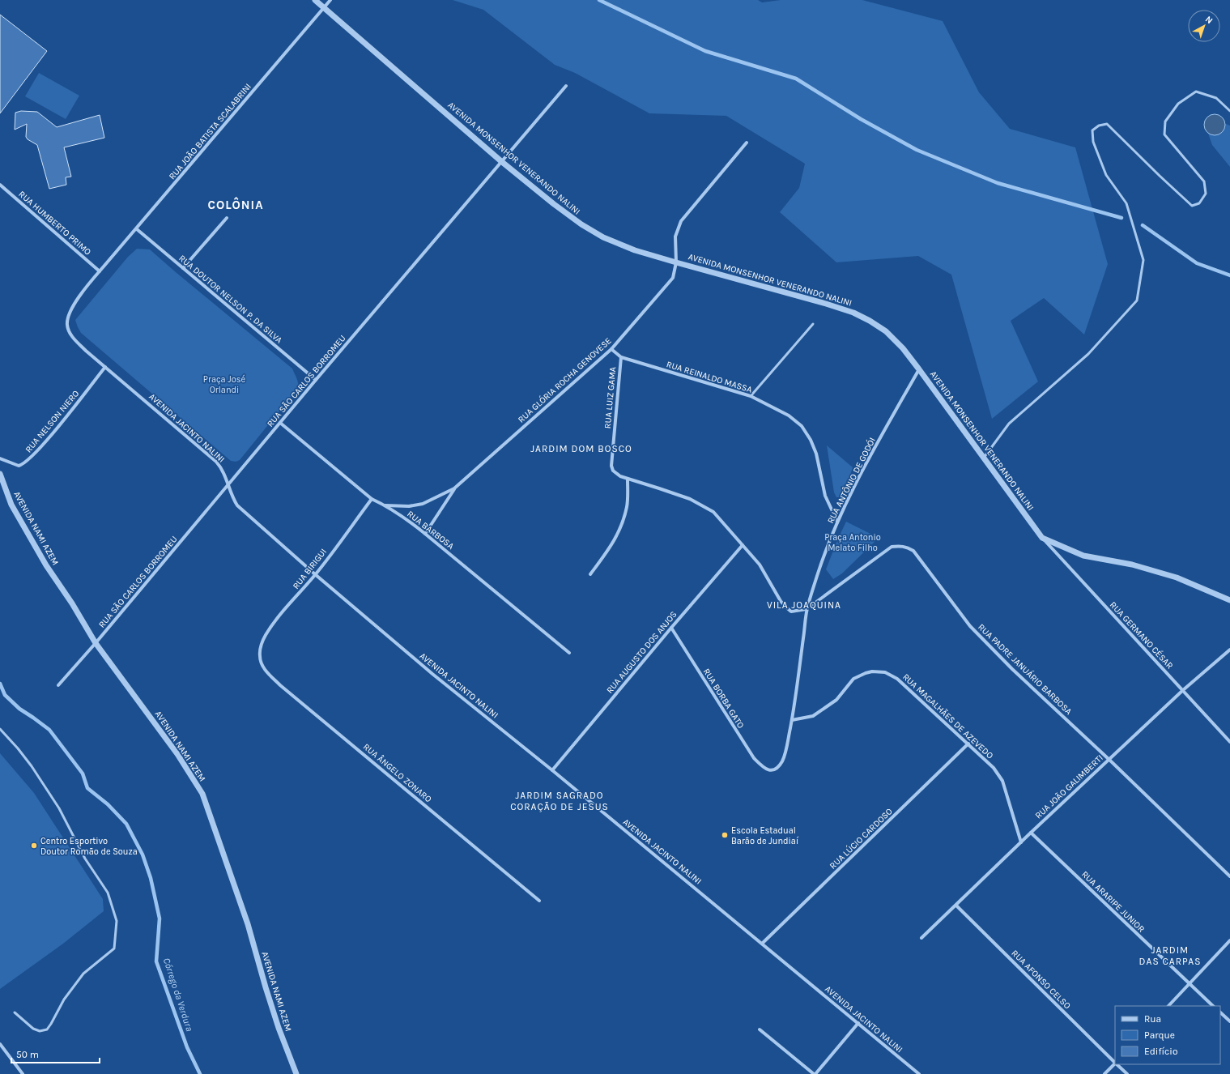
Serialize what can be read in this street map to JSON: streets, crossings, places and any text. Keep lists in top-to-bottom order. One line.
{"streets":{"street":["RUA JOÃO BATISTA SCALABRINI","AVENIDA MONSENHOR VENERANDO NALINI","RUA HUMBERTO PRIMO","RUA DOUTOR NELSON P. DA SILVA","RUA REINALDO MASSA","RUA GLÓRIA ROCHA GENOVESE","RUA SÃO CARLOS BORROMEU","RUA LUIZ GAMA","RUA NELSON NIERO","AVENIDA JACINTO NALINI","RUA ANTÔNIO DE GODÓI","AVENIDA NAMI AZEM","RUA BARBOSA","RUA BIRIGUI","RUA GERMANO CÉSAR","RUA AUGUSTO DOS ANJOS","RUA PADRE JANUÁRIO BARBOSA","RUA BORBA GATO","RUA MAGALHÃES DE AZEVEDO","RUA ÂNGELO ZONARO","RUA JOÃO GALIMBERTI","RUA LÚCIO CARDOSO","RUA ARARIPE JUNIOR","RUA AFONSO CELSO"]},"crossings":[["RUA JOÃO BATISTA SCALABRINI","AVENIDA MONSENHOR VENERANDO NALINI"],["RUA JOÃO BATISTA SCALABRINI","RUA HUMBERTO PRIMO"],["RUA JOÃO BATISTA SCALABRINI","RUA DOUTOR NELSON P. DA SILVA"],["RUA JOÃO BATISTA SCALABRINI","AVENIDA JACINTO NALINI"],["AVENIDA MONSENHOR VENERANDO NALINI","RUA GLÓRIA ROCHA GENOVESE"],["AVENIDA MONSENHOR VENERANDO NALINI","RUA SÃO CARLOS BORROMEU"],["AVENIDA MONSENHOR VENERANDO NALINI","RUA ANTÔNIO DE GODÓI"],["AVENIDA MONSENHOR VENERANDO NALINI","RUA GERMANO CÉSAR"],["RUA HUMBERTO PRIMO","AVENIDA JACINTO NALINI"],["RUA DOUTOR NELSON P. DA SILVA","RUA SÃO CARLOS BORROMEU"],["RUA REINALDO MASSA","RUA LUIZ GAMA"],["RUA REINALDO MASSA","RUA ANTÔNIO DE GODÓI"],["RUA GLÓRIA ROCHA GENOVESE","RUA LUIZ GAMA"],["RUA GLÓRIA ROCHA GENOVESE","RUA BARBOSA"],["RUA SÃO CARLOS BORROMEU","AVENIDA JACINTO NALINI"],["RUA SÃO CARLOS BORROMEU","AVENIDA NAMI AZEM"],["RUA SÃO CARLOS BORROMEU","RUA BARBOSA"],["RUA NELSON NIERO","AVENIDA JACINTO NALINI"],["AVENIDA JACINTO NALINI","RUA BIRIGUI"],["AVENIDA JACINTO NALINI","RUA AUGUSTO DOS ANJOS"],["AVENIDA JACINTO NALINI","RUA LÚCIO CARDOSO"],["RUA ANTÔNIO DE GODÓI","RUA PADRE JANUÁRIO BARBOSA"],["RUA ANTÔNIO DE GODÓI","RUA BORBA GATO"],["RUA ANTÔNIO DE GODÓI","RUA MAGALHÃES DE AZEVEDO"],["RUA BARBOSA","RUA BIRIGUI"],["RUA BIRIGUI","RUA ÂNGELO ZONARO"],["RUA GERMANO CÉSAR","RUA JOÃO GALIMBERTI"],["RUA AUGUSTO DOS ANJOS","RUA BORBA GATO"],["RUA PADRE JANUÁRIO BARBOSA","RUA JOÃO GALIMBERTI"],["RUA MAGALHÃES DE AZEVEDO","RUA JOÃO GALIMBERTI"],["RUA MAGALHÃES DE AZEVEDO","RUA LÚCIO CARDOSO"],["RUA JOÃO GALIMBERTI","RUA ARARIPE JUNIOR"],["RUA JOÃO GALIMBERTI","RUA AFONSO CELSO"]],"districts":["COLÔNIA","JARDIM DOM BOSCO","VILA JOAQUINA","JARDIM SAGRADO CORAÇÃO DE JESUS","JARDIM DAS CARPAS"],"water":["Córrego da Verdura"],"parks":["Praça José Orlandi","Praça Antonio Melato Filho"],"places":["Escola Estadual Barão de Jundiaí","Centro Esportivo Doutor Romão de Souza"],"legend":["Rua","Parque","Edifício"],"scale_bar":"50 m","north":"top right"}
